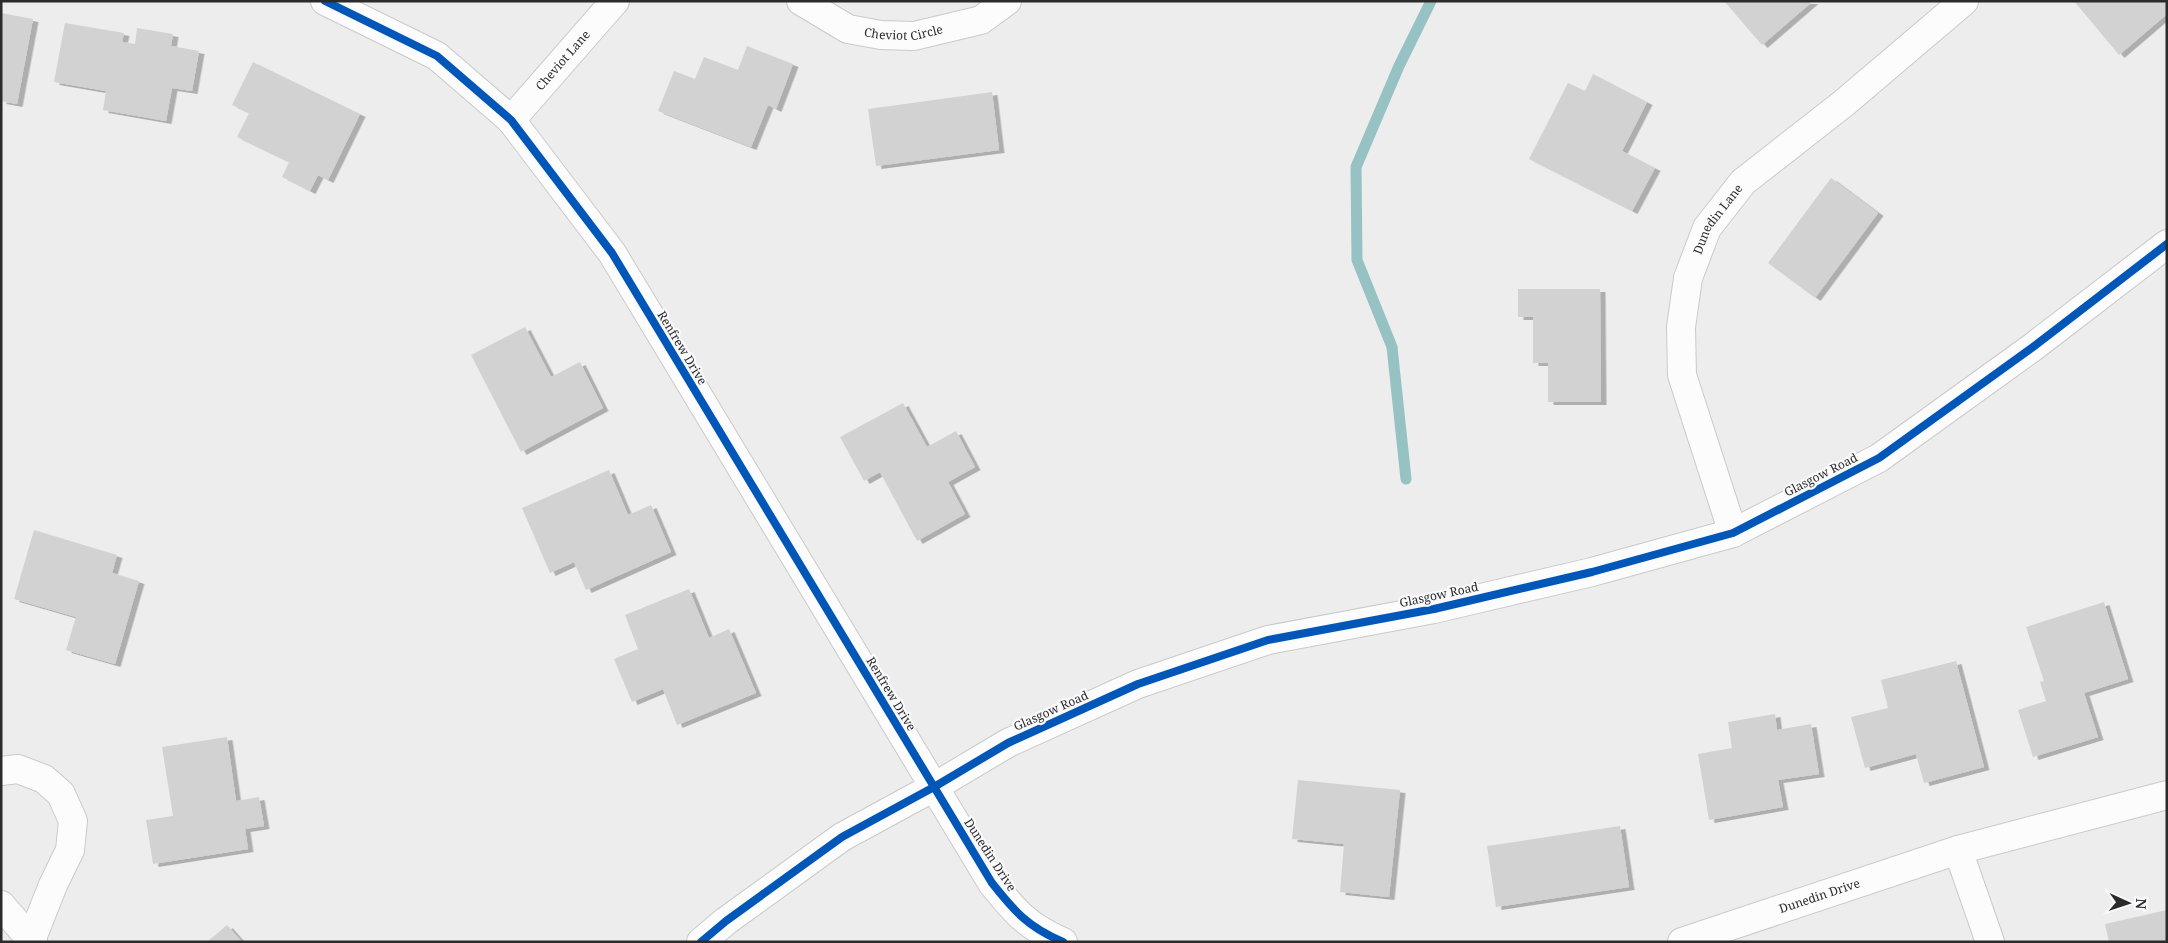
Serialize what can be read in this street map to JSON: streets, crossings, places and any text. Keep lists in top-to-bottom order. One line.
{"streets":{"street":["Cheviot Circle","Cheviot Lane","Dunedin Lane","Renfrew Drive","Glasgow Road","Dunedin Drive"]},"crossings":[["Cheviot Lane","Renfrew Drive"],["Dunedin Lane","Glasgow Road"],["Renfrew Drive","Glasgow Road"],["Renfrew Drive","Dunedin Drive"],["Glasgow Road","Dunedin Drive"]],"north":"right"}
